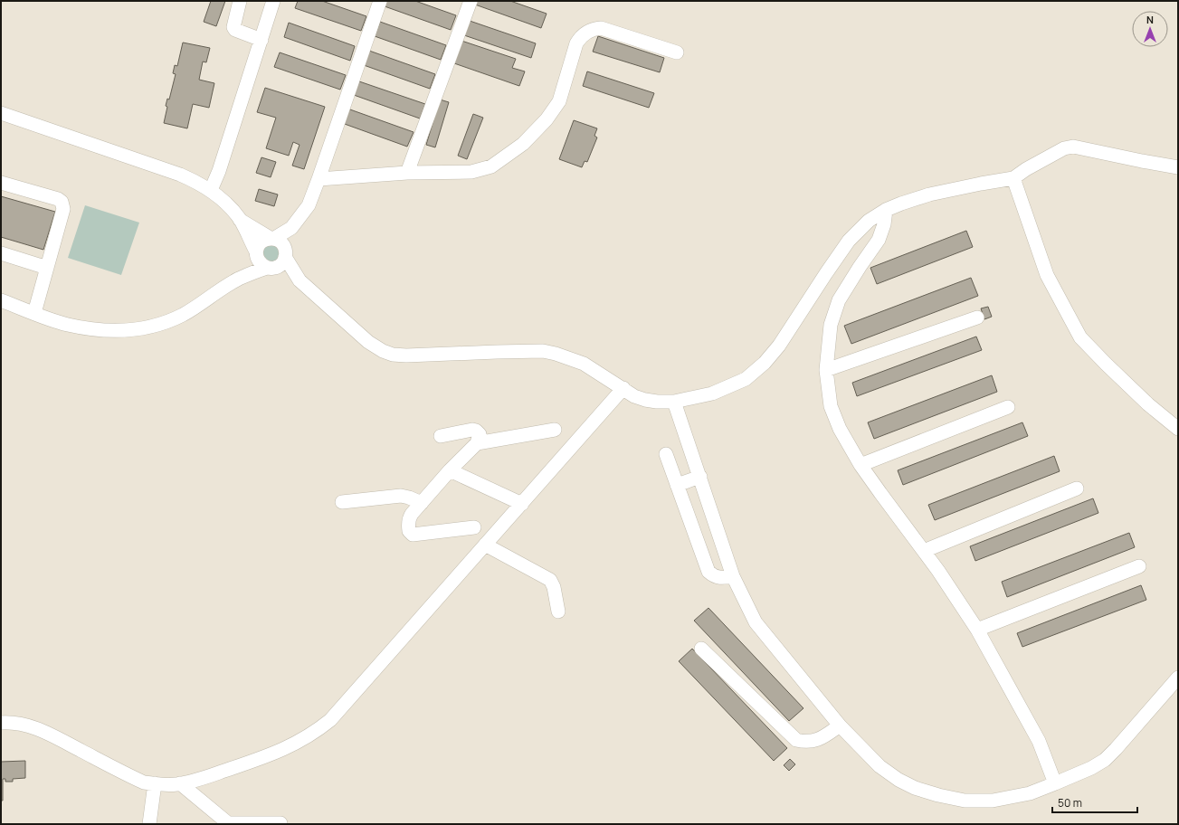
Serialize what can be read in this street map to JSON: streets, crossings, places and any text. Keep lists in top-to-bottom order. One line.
{"scale_bar":"50 m","north":"top"}
